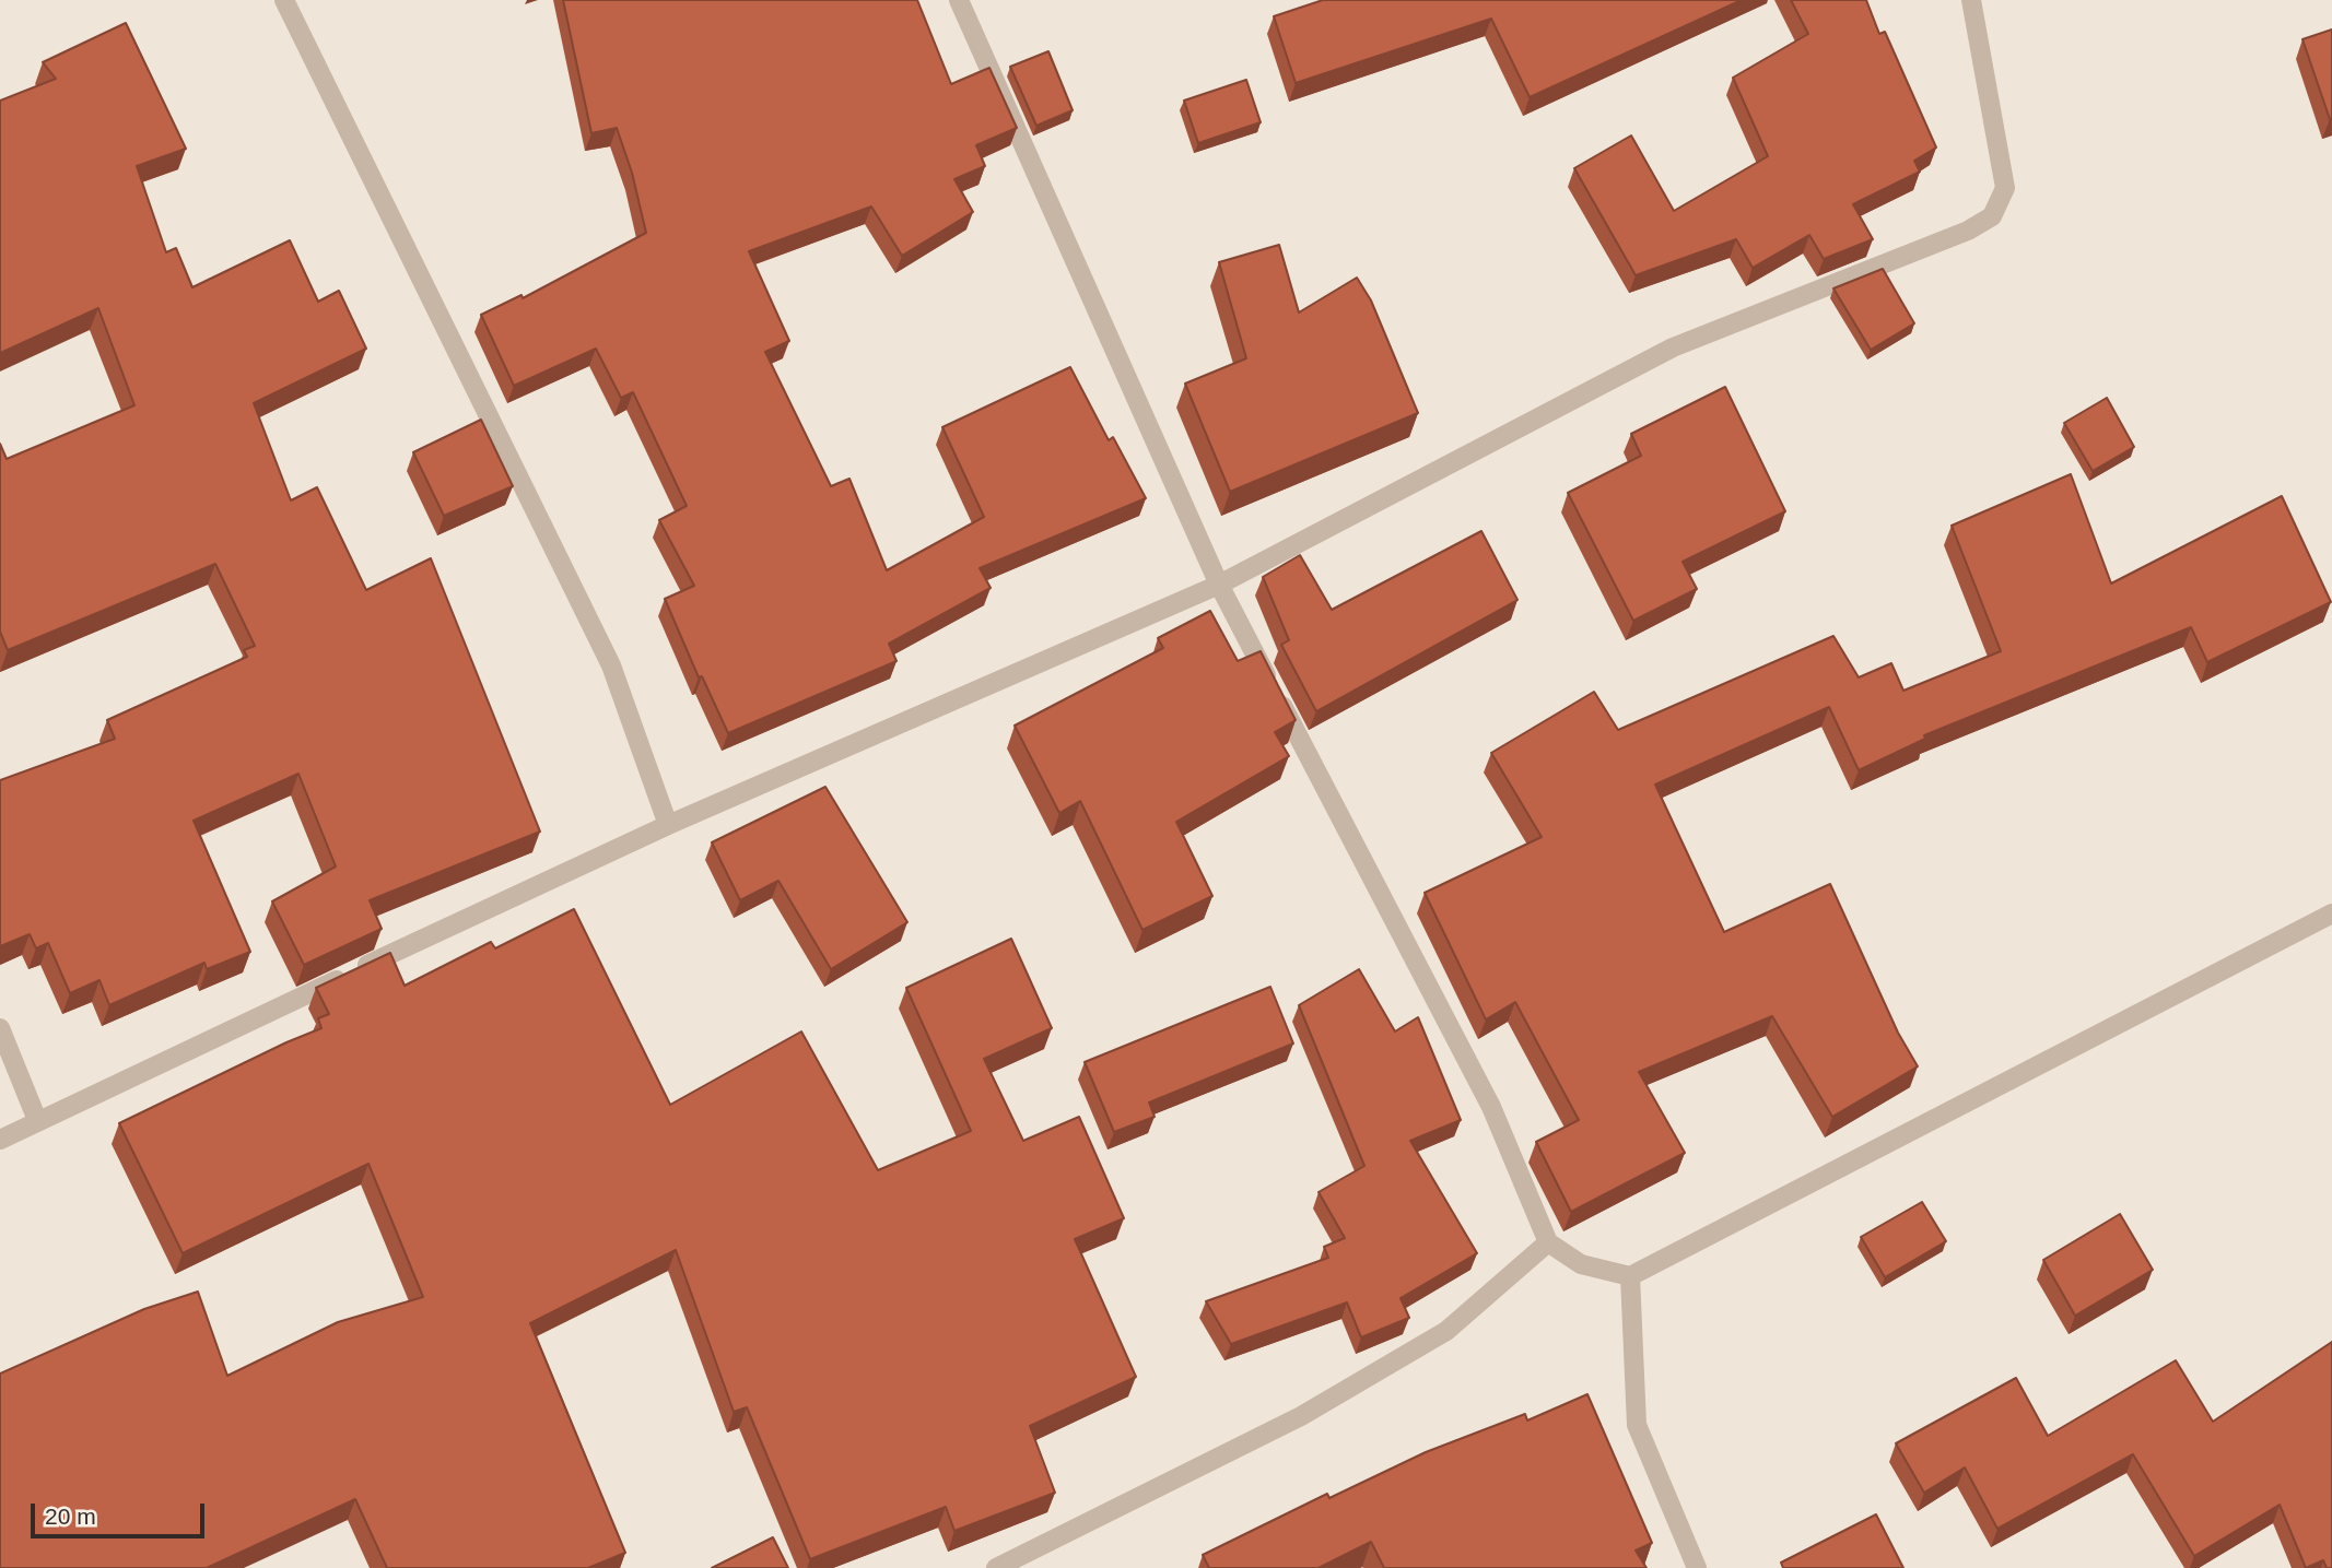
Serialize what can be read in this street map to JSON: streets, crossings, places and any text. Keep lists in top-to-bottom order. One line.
{"scale_bar":"20 m"}
